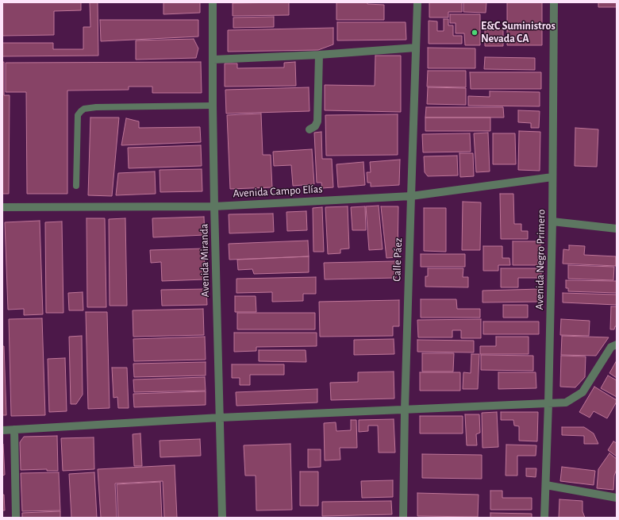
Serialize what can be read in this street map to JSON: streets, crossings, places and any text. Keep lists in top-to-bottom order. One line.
{"streets":{"street":["Avenida Campo Elías","Calle Páez","Avenida Negro Primero","Avenida Miranda"]},"crossings":[["Avenida Campo Elías","Calle Páez"],["Avenida Campo Elías","Avenida Negro Primero"],["Avenida Campo Elías","Avenida Miranda"]],"places":["E&C Suministros Nevada CA"]}
